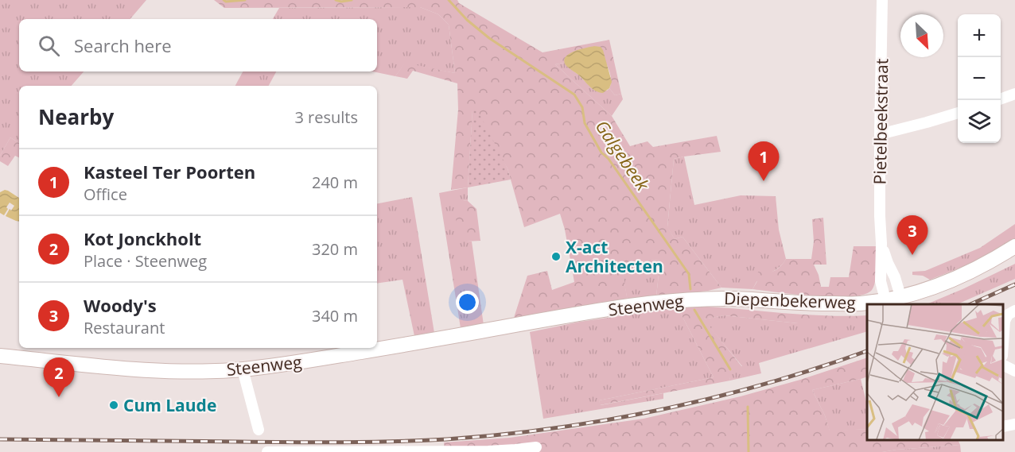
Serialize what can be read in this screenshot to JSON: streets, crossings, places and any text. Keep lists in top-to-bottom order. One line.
{"streets":{"main road":["Diepenbekerweg","Steenweg"],"street":["Pietelbeekstraat"]},"crossings":[["Pietelbeekstraat","Diepenbekerweg"],["Diepenbekerweg","Steenweg"]],"water":["Galgebeek"],"places":["X-act Architecten","Cum Laude"],"north":"bottom right","page":{"map_buttons":["+","−"],"search":"Search here","heading":["Nearby","3 results"],"pins":["1","3","2"],"list":[{"mark":"1","name":"Kasteel Ter Poorten","note":"Office","value":"240 m"},{"mark":"2","name":"Kot Jonckholt","note":"Place · Steenweg","value":"320 m"},{"mark":"3","name":"Woody's","note":"Restaurant","value":"340 m"}]}}
